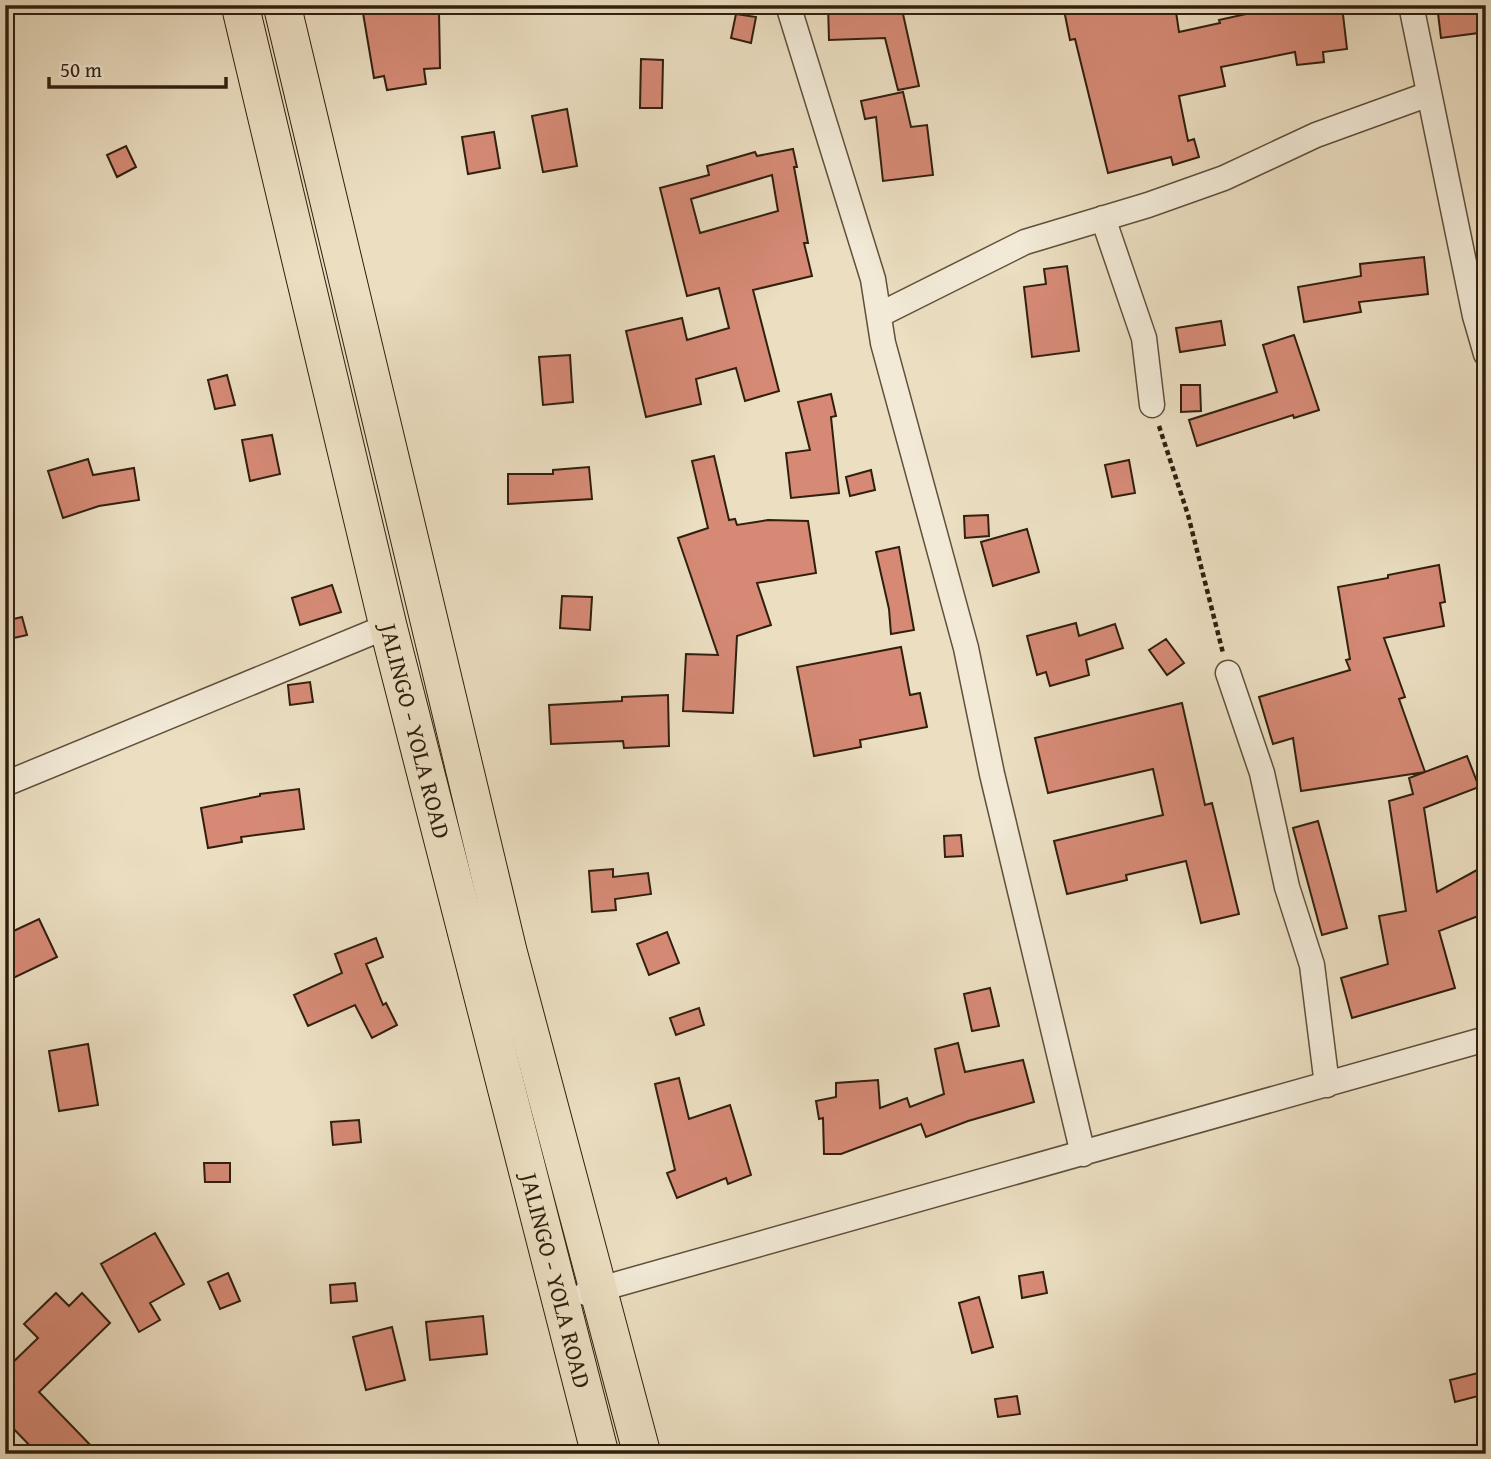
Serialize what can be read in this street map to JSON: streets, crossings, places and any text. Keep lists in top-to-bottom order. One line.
{"streets":{"highway":["JALINGO - YOLA ROAD"]},"scale_bar":"50 m"}
